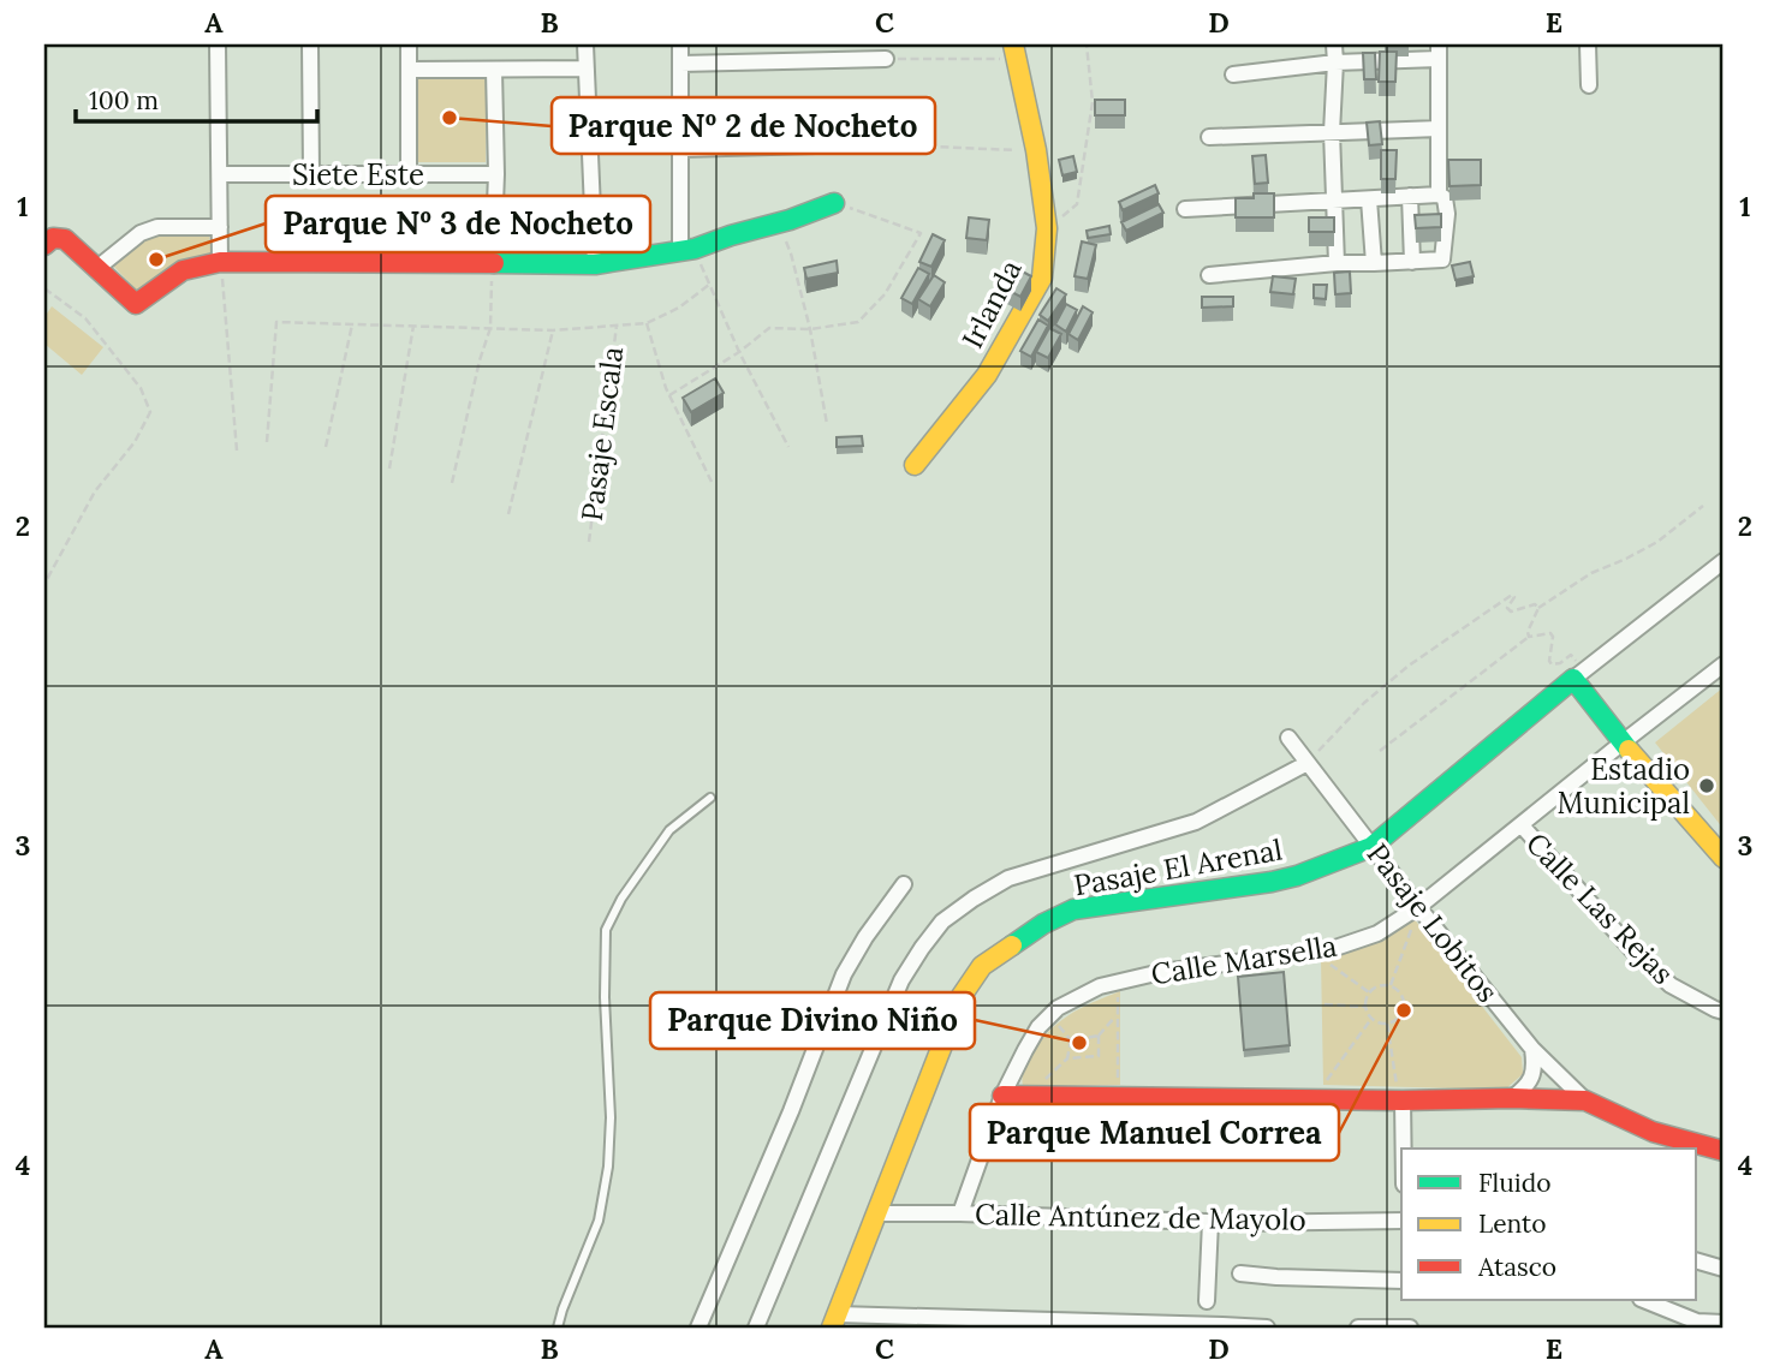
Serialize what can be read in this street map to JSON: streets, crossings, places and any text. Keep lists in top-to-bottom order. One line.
{"streets":{"street":["Siete Este","Irlanda","Pasaje El Arenal","Calle Las Rejas","Pasaje Lobitos","Calle Marsella","Calle Antúnez de Mayolo"],"path":["Pasaje Escala"]},"crossings":[["Pasaje El Arenal","Pasaje Lobitos"],["Pasaje El Arenal","Calle Antúnez de Mayolo"],["Calle Las Rejas","Calle Marsella"],["Pasaje Lobitos","Calle Marsella"],["Calle Marsella","Calle Antúnez de Mayolo"]],"places":["Parque Nº 2 de Nocheto","Parque Nº 3 de Nocheto","Estadio Municipal","Parque Manuel Correa","Parque Divino Niño"],"legend":["Fluido","Lento","Atasco"],"scale_bar":"100 m","grid":{"columns":["A","B","C","D","E"],"rows":["1","2","3","4"]}}
